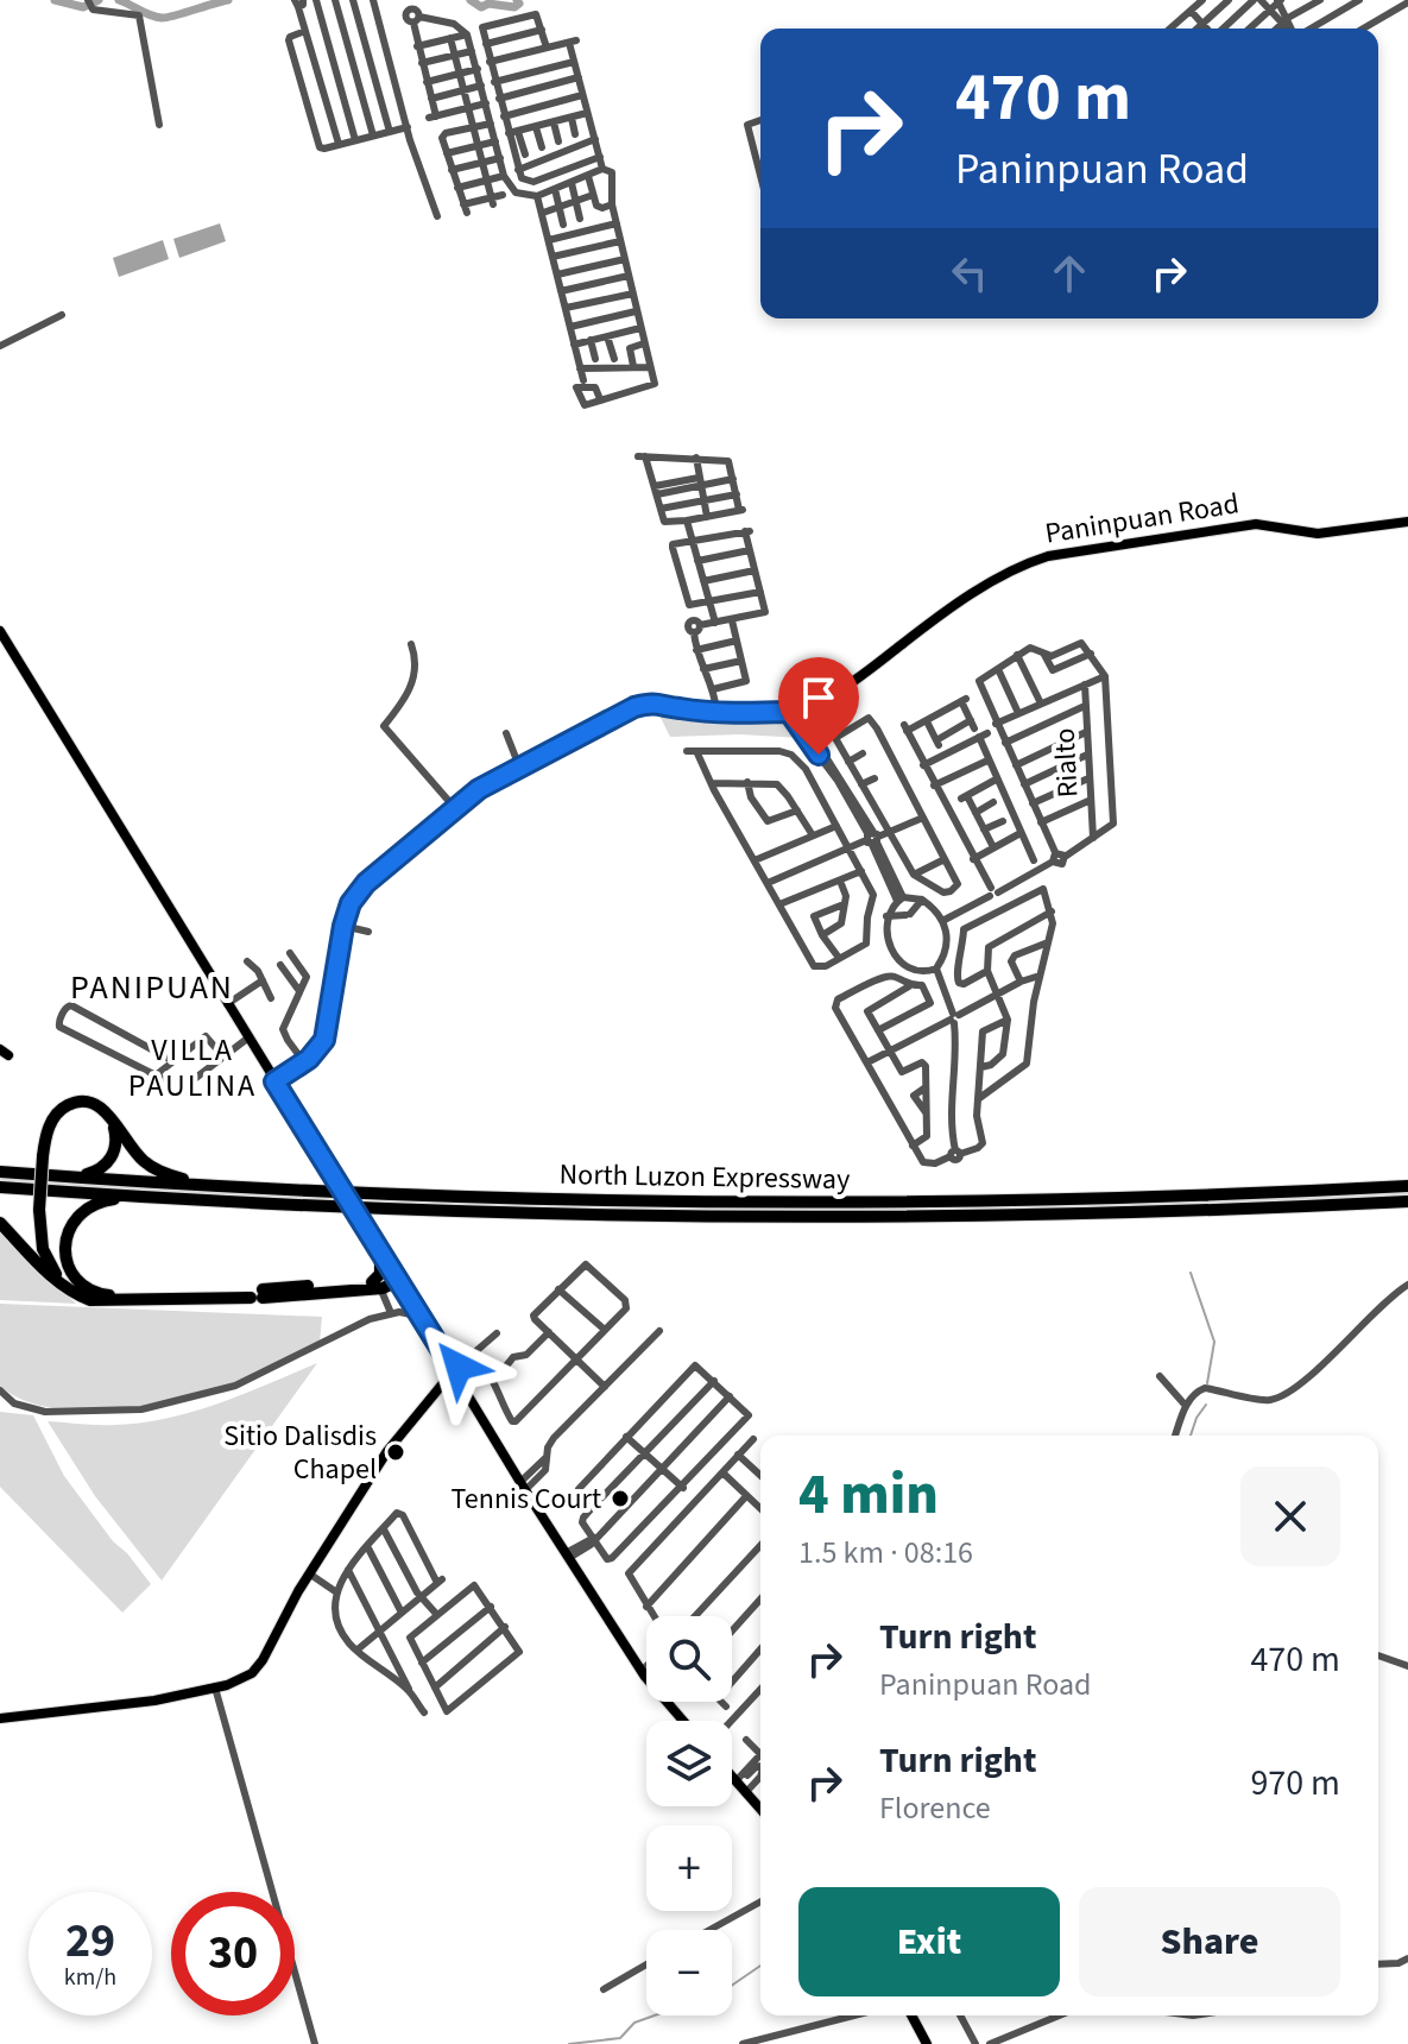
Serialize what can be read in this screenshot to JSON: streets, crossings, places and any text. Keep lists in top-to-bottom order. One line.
{"streets":{"highway":["North Luzon Expressway"],"main road":["Paninpuan Road"],"street":["Rialto"]},"districts":["PANIPUAN","VILLA PAULINA"],"places":["Sitio Dalisdis Chapel","Tennis Court"],"page":{"turn":["470 m","Paninpuan Road"],"heading":["4 min","1.5 km · 08:16"],"list":[{"name":"Turn right","note":"Paninpuan Road","value":"470 m"},{"name":"Turn right","note":"Florence","value":"970 m"}],"map_buttons":["+","−"],"buttons":["Exit","Share"],"speed":"29 km/h","limit":"30"}}
